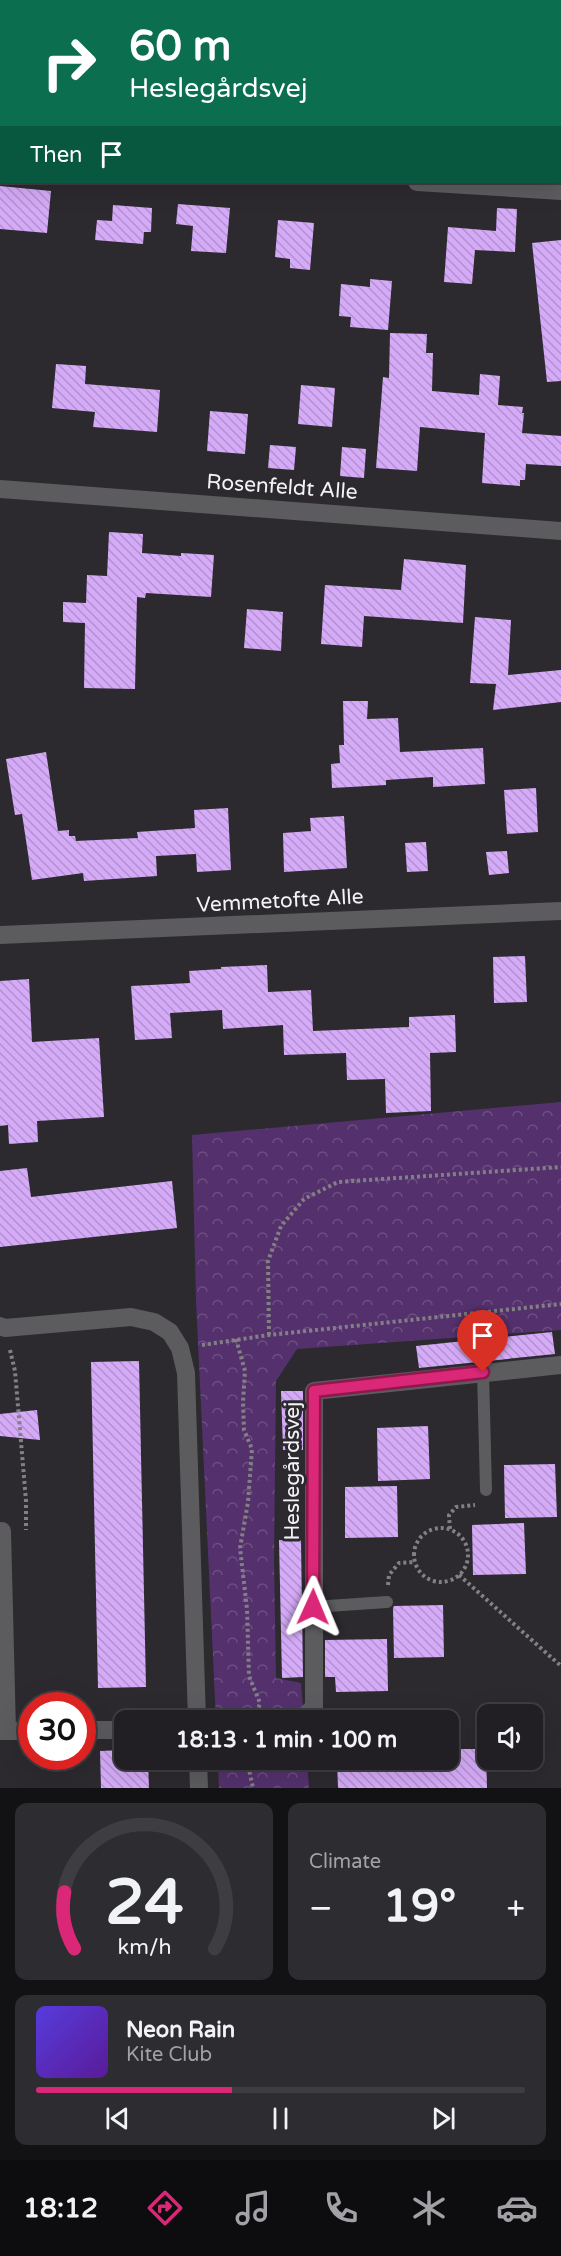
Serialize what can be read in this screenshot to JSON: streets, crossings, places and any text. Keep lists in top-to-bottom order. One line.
{"streets":{"street":["Rosenfeldt Alle","Vemmetofte Alle","Heslegårdsvej"]},"page":{"turn":["60 m","Heslegårdsvej"],"then":"Then","limit":"30","trip":"18:13 · 1 min · 100 m","tile":"Climate","heat":["−","19°","+"],"song":["Neon Rain","Kite Club"],"tabs":"18:12","gauge":["24","km/h"]}}
